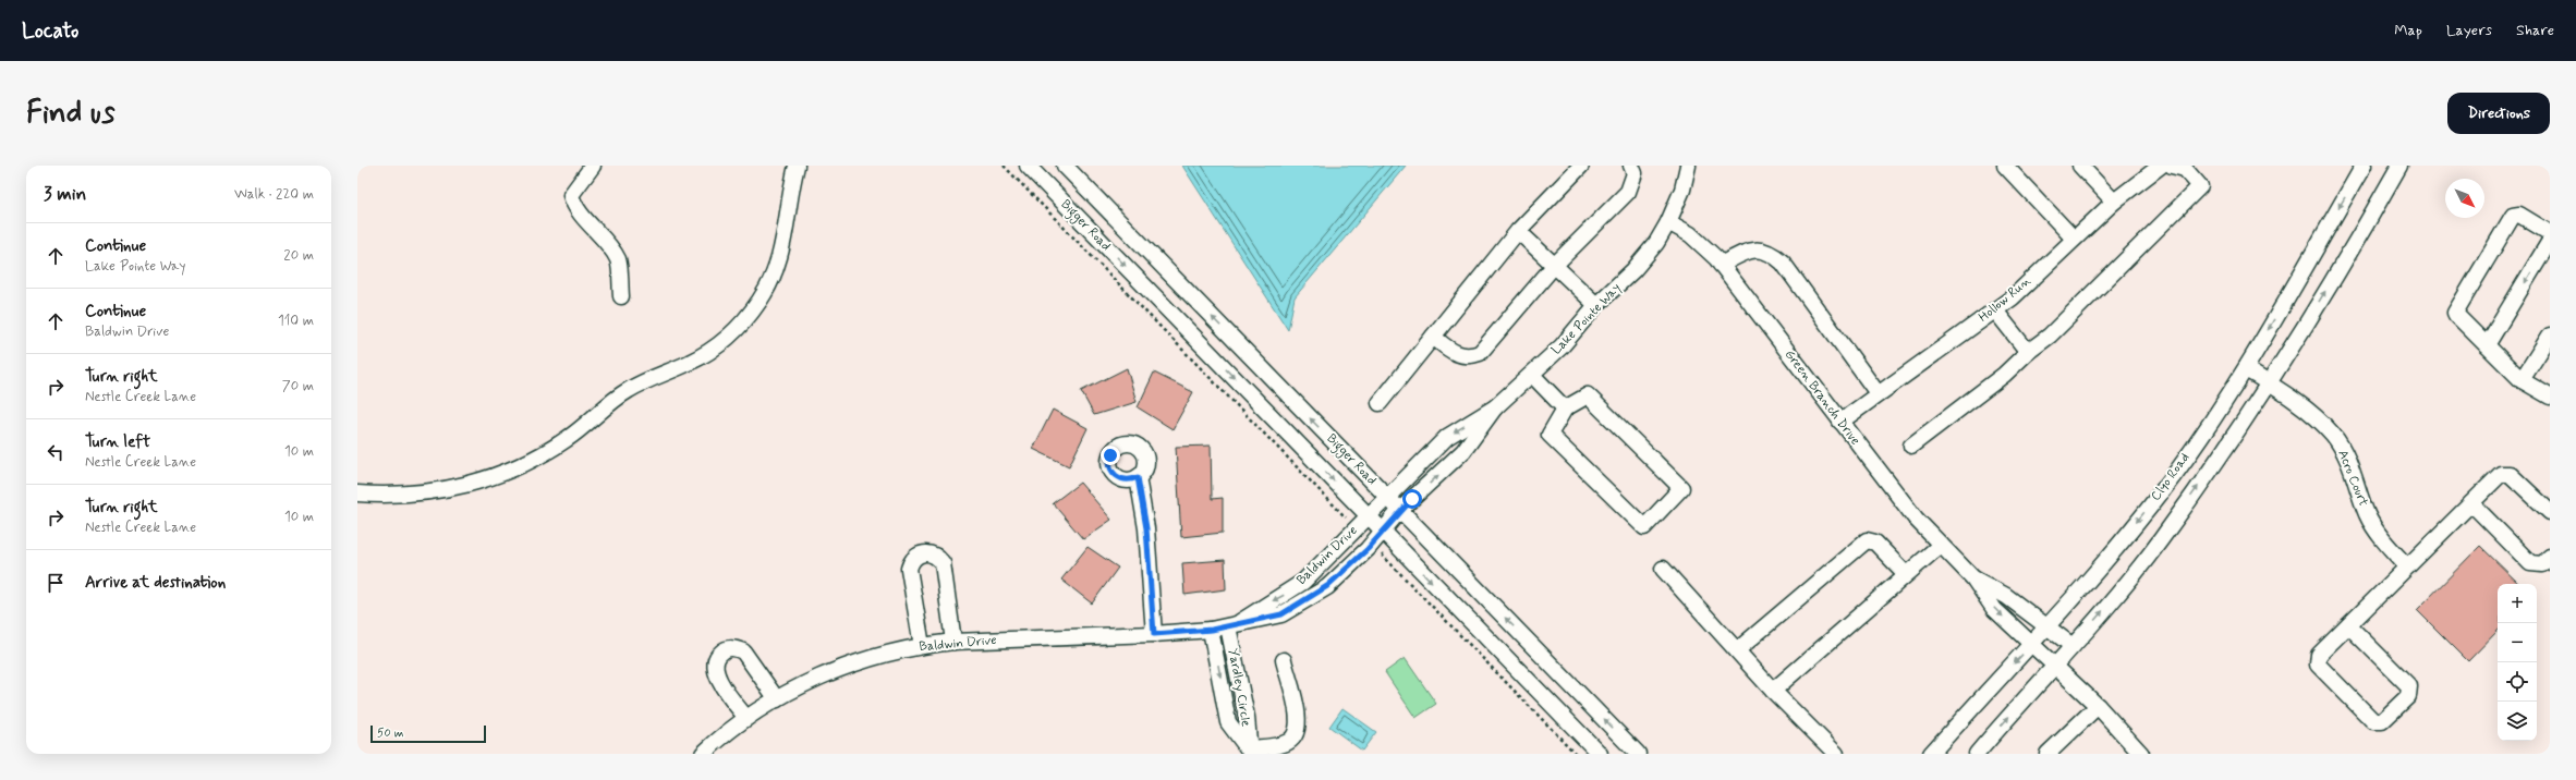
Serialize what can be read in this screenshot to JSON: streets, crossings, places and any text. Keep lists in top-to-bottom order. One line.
{"streets":{"street":["Bigger Road","Hollow Run","Lake Pointe Way","Green Branch Drive","Clyo Road","Acro Court","Baldwin Drive","Yardley Circle"]},"crossings":[["Bigger Road","Lake Pointe Way"],["Bigger Road","Baldwin Drive"],["Hollow Run","Green Branch Drive"],["Lake Pointe Way","Green Branch Drive"],["Lake Pointe Way","Baldwin Drive"],["Green Branch Drive","Clyo Road"],["Clyo Road","Acro Court"],["Baldwin Drive","Yardley Circle"]],"scale_bar":"50 m","north":"bottom right","page":{"header":"Locato","nav":["Map","Layers","Share"],"buttons":"Directions","title":"Find us","heading":["3 min","Walk · 220 m"],"list":[["Continue","Lake Pointe Way","20 m"],["Continue","Baldwin Drive","110 m"],["Turn right","Nestle Creek Lane","70 m"],["Turn left","Nestle Creek Lane","10 m"],["Turn right","Nestle Creek Lane","10 m"],"Arrive at destination"],"map_buttons":["+","−"],"scale":"50 m"}}
